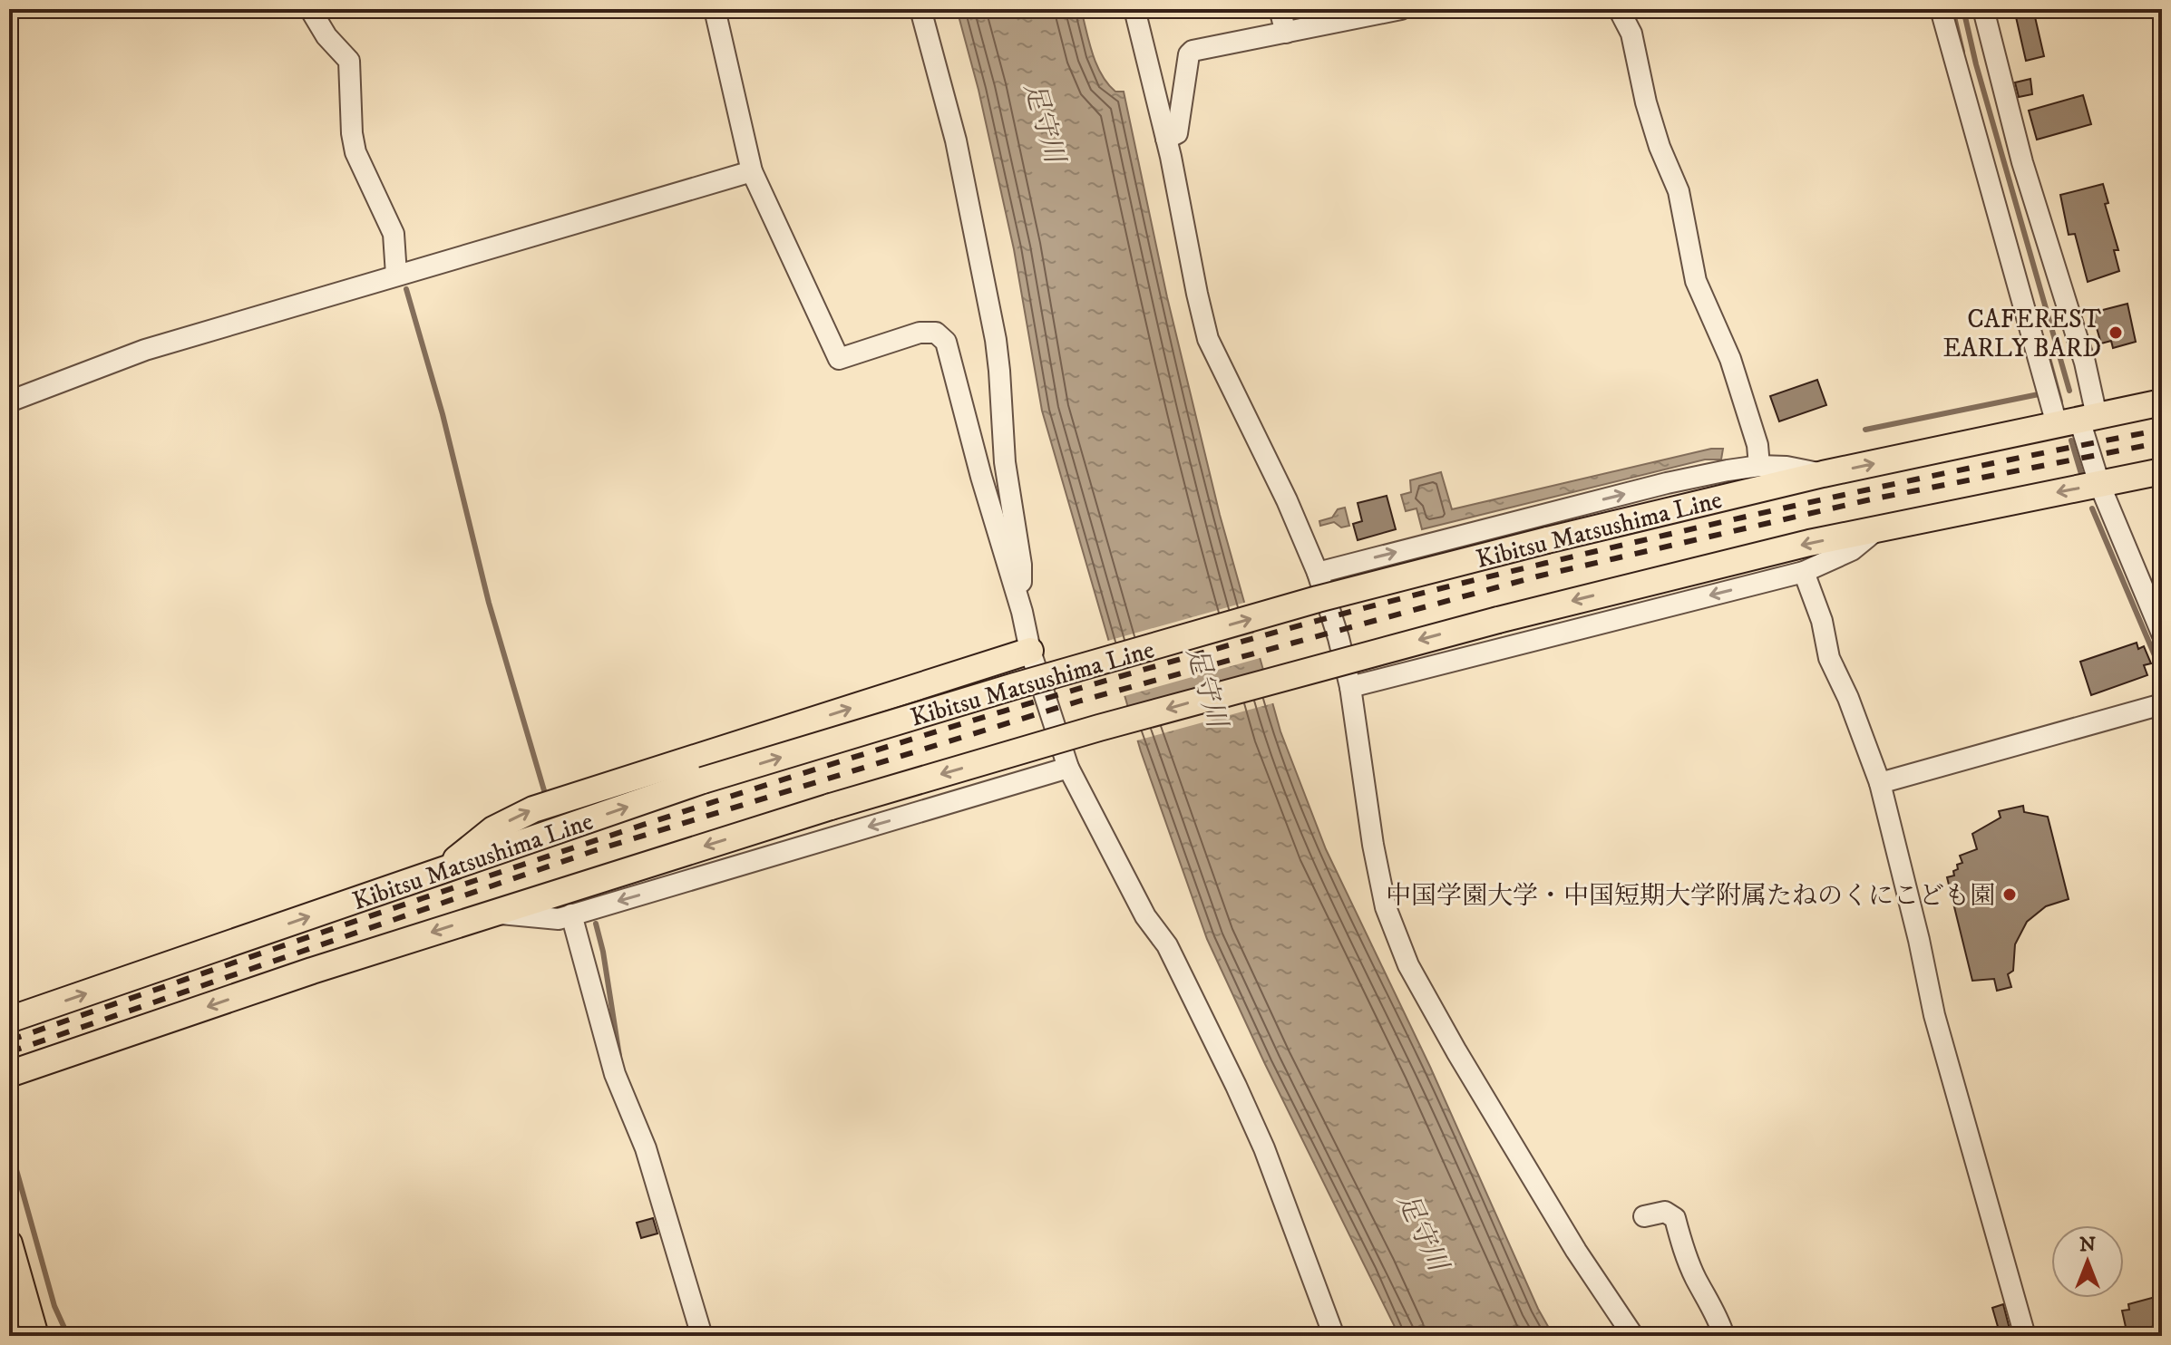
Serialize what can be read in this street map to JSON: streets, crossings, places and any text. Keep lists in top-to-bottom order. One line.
{"streets":{"main road":["Kibitsu Matsushima Line"]},"water":["足守川"],"places":["CAFEREST EARLY BARD","中国学園大学・中国短期大学附属たねのくにこども園"],"north":"top"}
